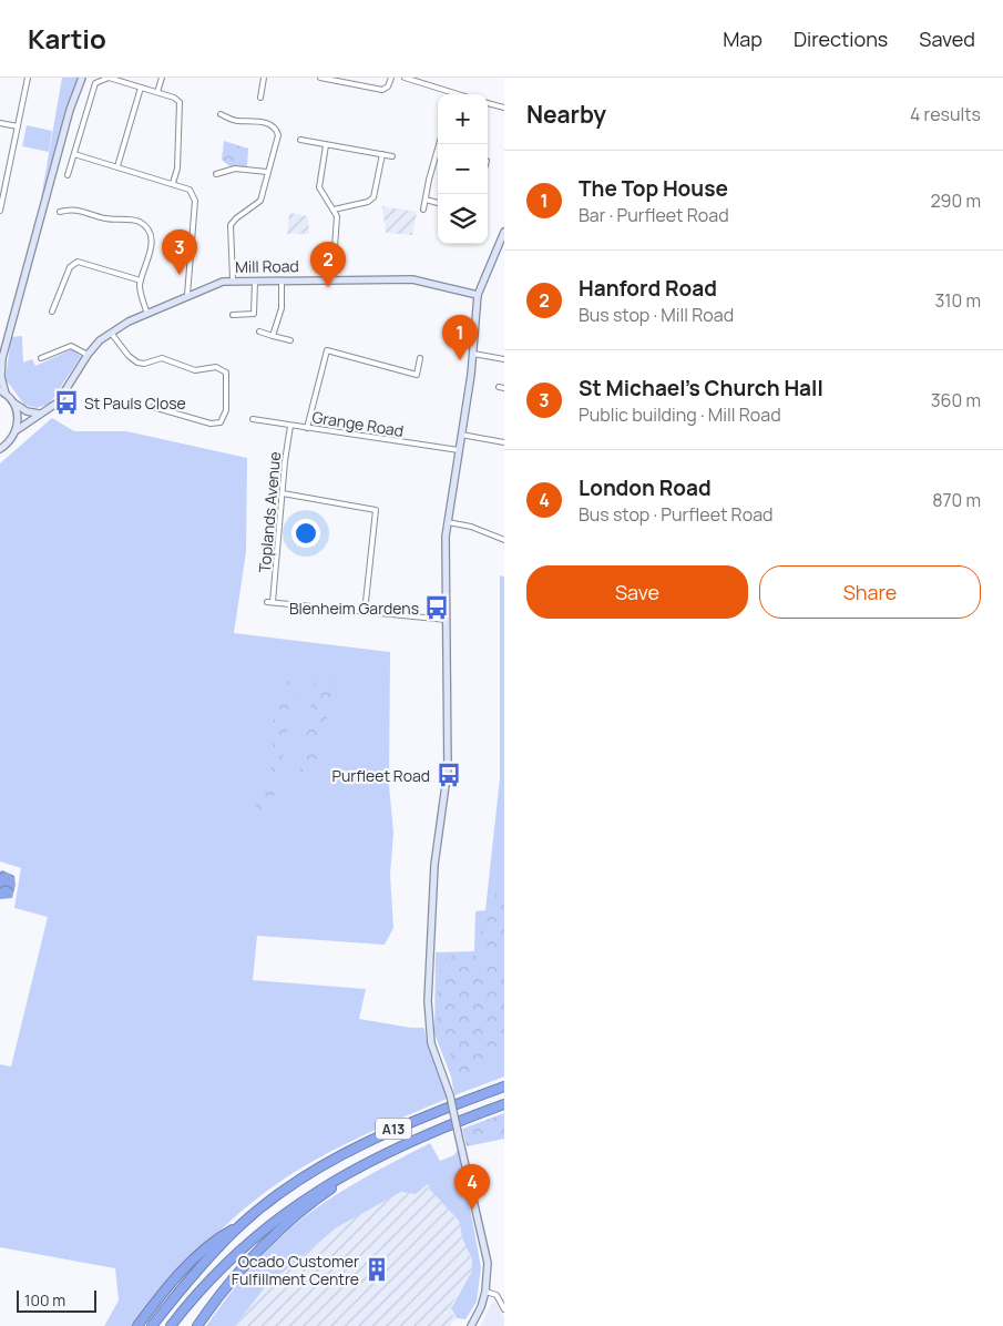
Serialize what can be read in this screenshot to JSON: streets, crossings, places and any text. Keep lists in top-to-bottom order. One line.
{"streets":{"highway":["A13"],"street":["Mill Road","Grange Road","Toplands Avenue"]},"crossings":[["Grange Road","Toplands Avenue"]],"places":{"bus stop":["St Pauls Close","Blenheim Gardens","Purfleet Road"],"building":["Ocado Customer Fulfillment Centre"]},"scale_bar":"100 m","page":{"header":"Kartio","nav":["Map","Directions","Saved"],"heading":["Nearby","4 results"],"map_buttons":["+","−"],"list":[{"mark":"1","name":"The Top House","note":"Bar · Purfleet Road","value":"290 m"},{"mark":"2","name":"Hanford Road","note":"Bus stop · Mill Road","value":"310 m"},{"mark":"3","name":"St Michael's Church Hall","note":"Public building · Mill Road","value":"360 m"},{"mark":"4","name":"London Road","note":"Bus stop · Purfleet Road","value":"870 m"}],"pins":["3","2","1","4"],"buttons":["Save","Share"],"scale":"100 m"}}
